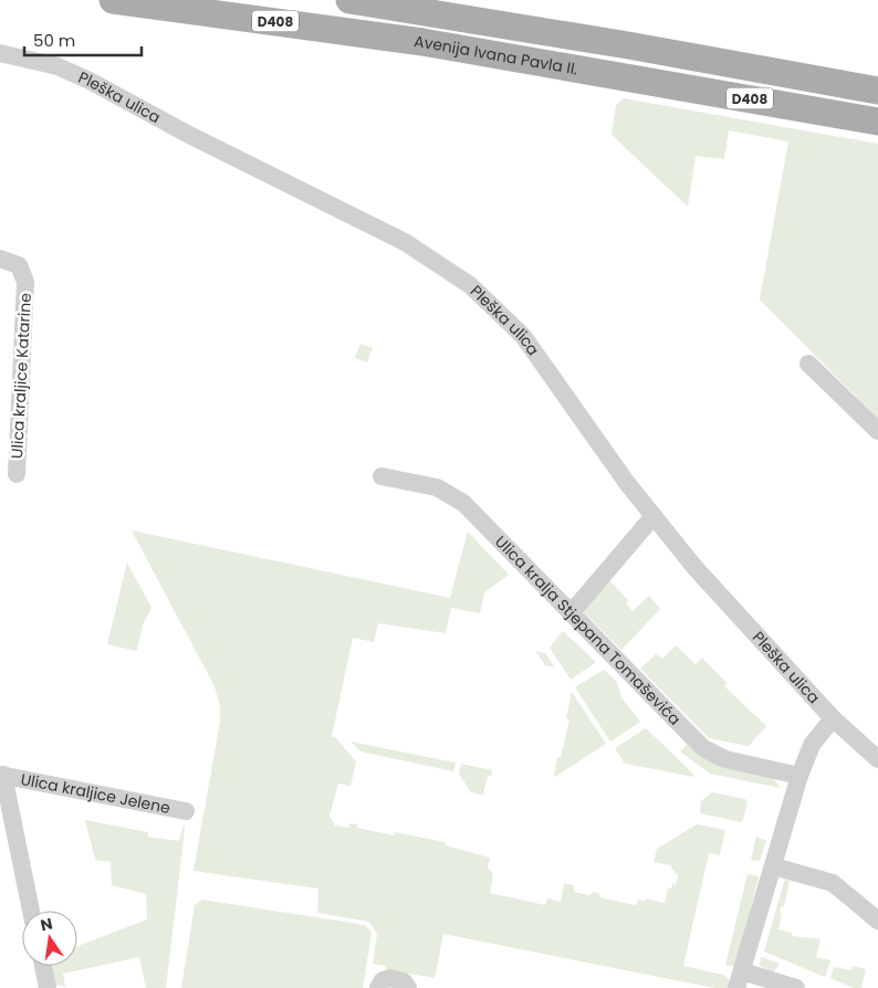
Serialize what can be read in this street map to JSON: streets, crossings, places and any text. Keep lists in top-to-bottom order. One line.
{"streets":{"main road":["D408","Avenija Ivana Pavla II."],"street":["Pleška ulica","Ulica kraljice Katarine","Ulica kralja Stjepana Tomaševića","Ulica kraljice Jelene"]},"scale_bar":"50 m","north":"top"}
